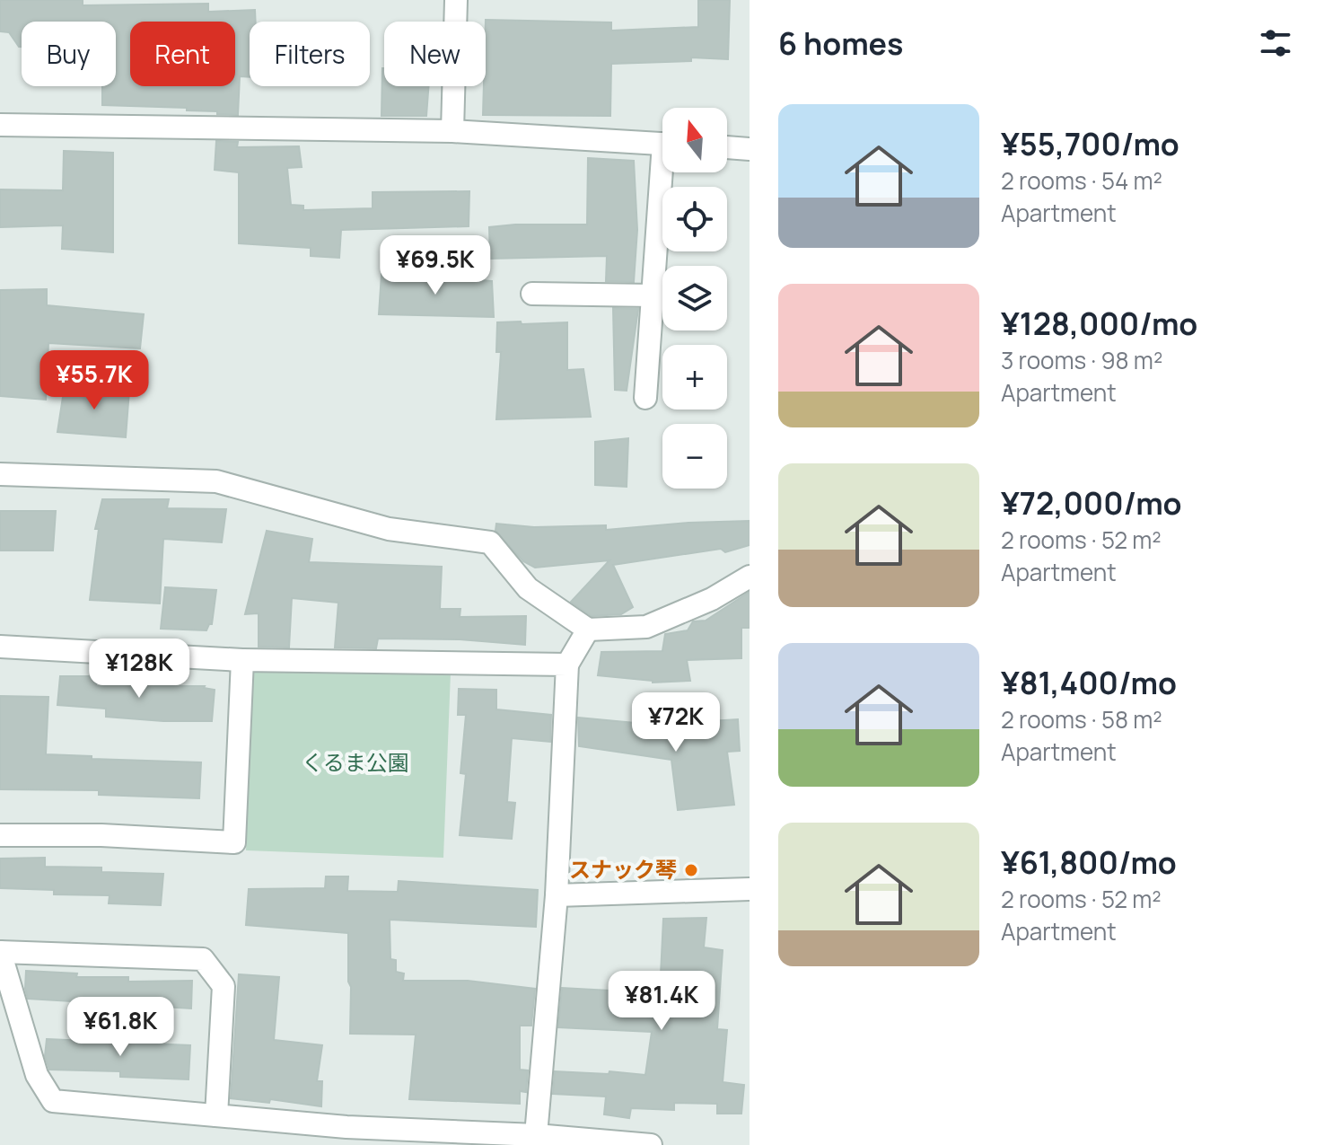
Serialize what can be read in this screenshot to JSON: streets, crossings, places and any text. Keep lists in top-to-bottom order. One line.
{"parks":["くるま公園"],"places":["スナック琴"],"north":"top","page":{"heading":"6 homes","chip":["Buy","Rent","Filters","New"],"list":[{"name":"¥55,700/mo","note":"2 rooms · 54 m² · Apartment"},{"name":"¥128,000/mo","note":"3 rooms · 98 m² · Apartment"},{"name":"¥72,000/mo","note":"2 rooms · 52 m² · Apartment"},{"name":"¥81,400/mo","note":"2 rooms · 58 m² · Apartment"},{"name":"¥61,800/mo","note":"2 rooms · 52 m² · Apartment"}],"map_buttons":["+","−"],"price":["¥69.5K","¥55.7K","¥128K","¥72K","¥81.4K","¥61.8K"]}}
